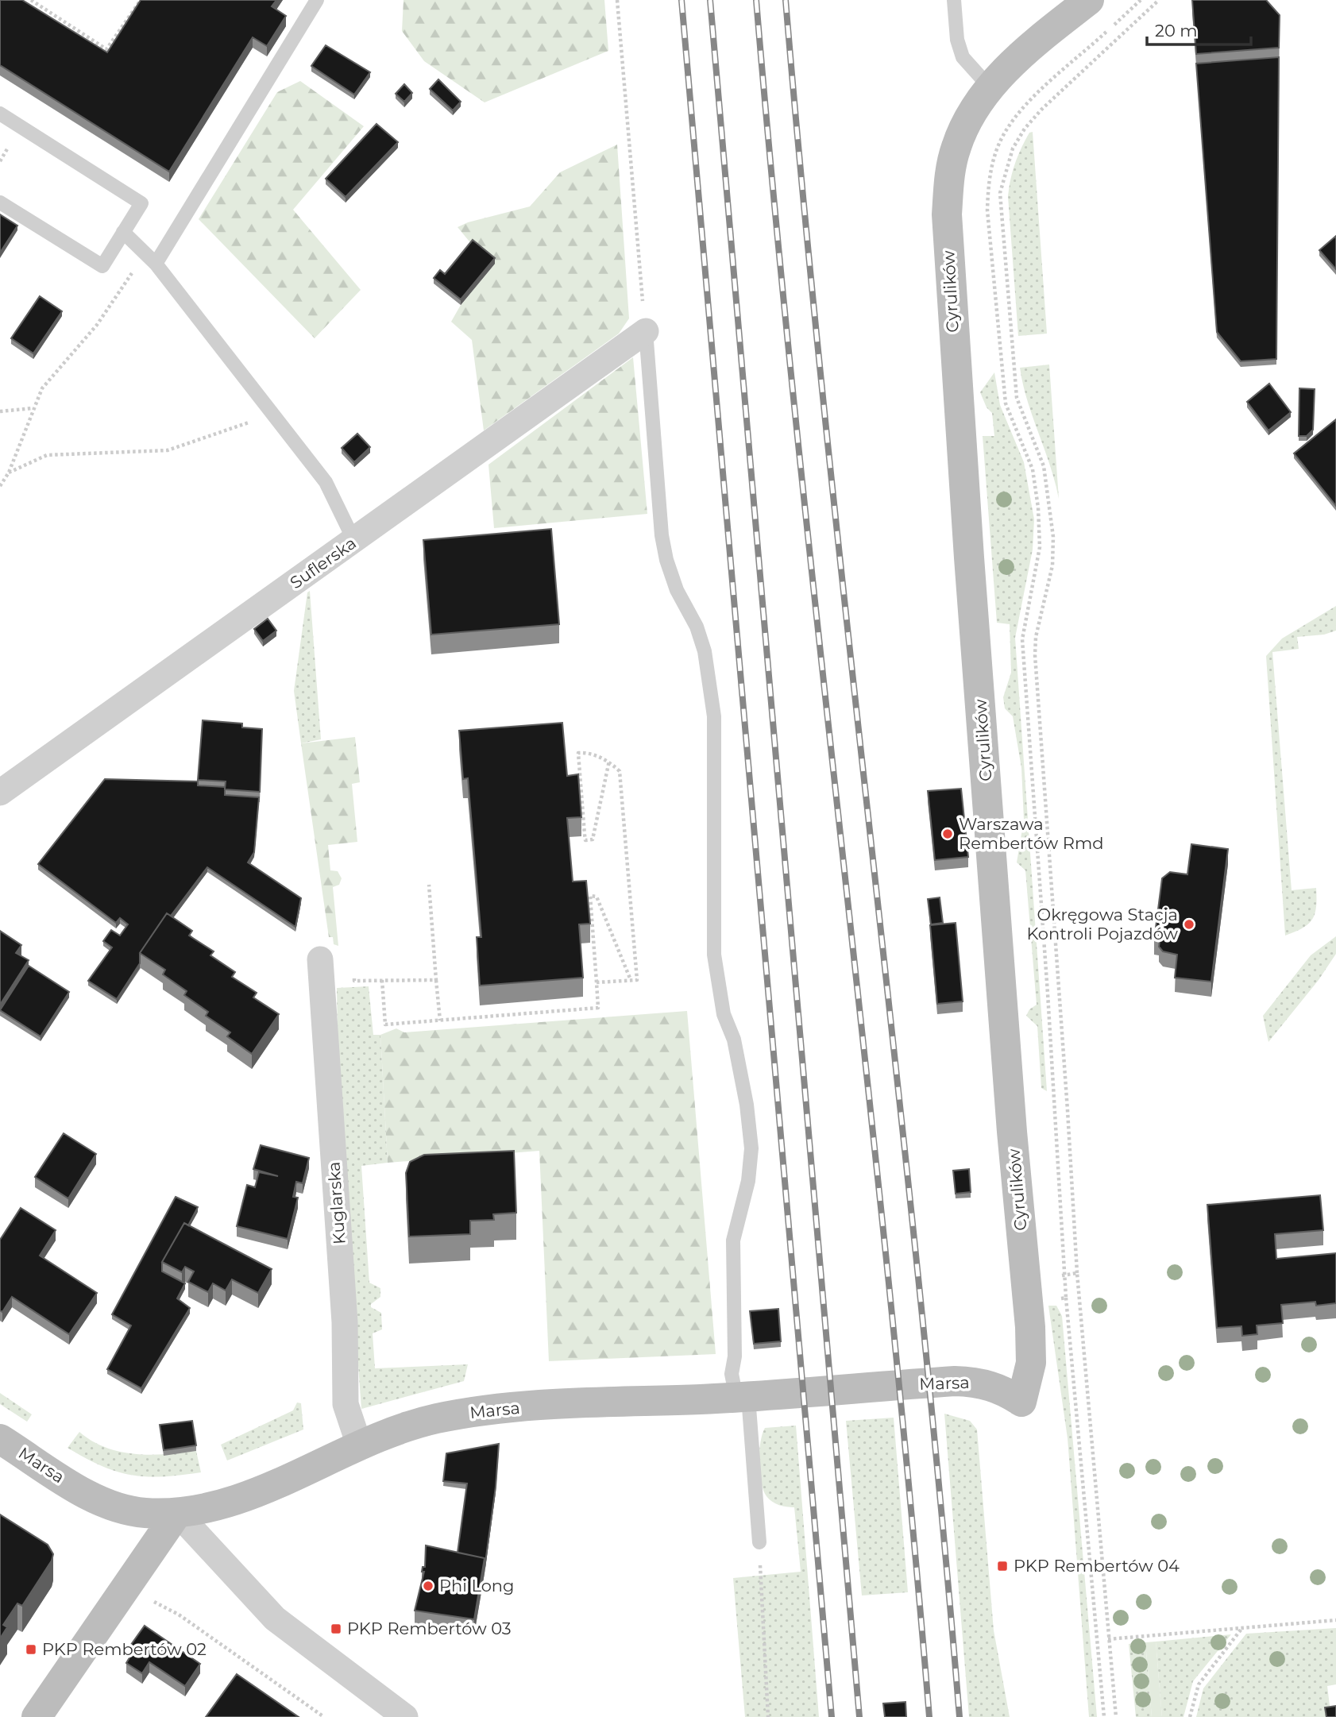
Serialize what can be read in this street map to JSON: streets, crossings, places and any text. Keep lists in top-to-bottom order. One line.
{"streets":{"main road":["Cyrulików","Marsa"],"street":["Suflerska","Kuglarska"]},"crossings":[["Cyrulików","Marsa"],["Kuglarska","Marsa"]],"places":{"other":["Warszawa Rembertów Rmd","Okręgowa Stacja Kontroli Pojazdów","Phi Long"],"transit":["PKP Rembertów 04","PKP Rembertów 03","PKP Rembertów 02"]},"scale_bar":"20 m"}
